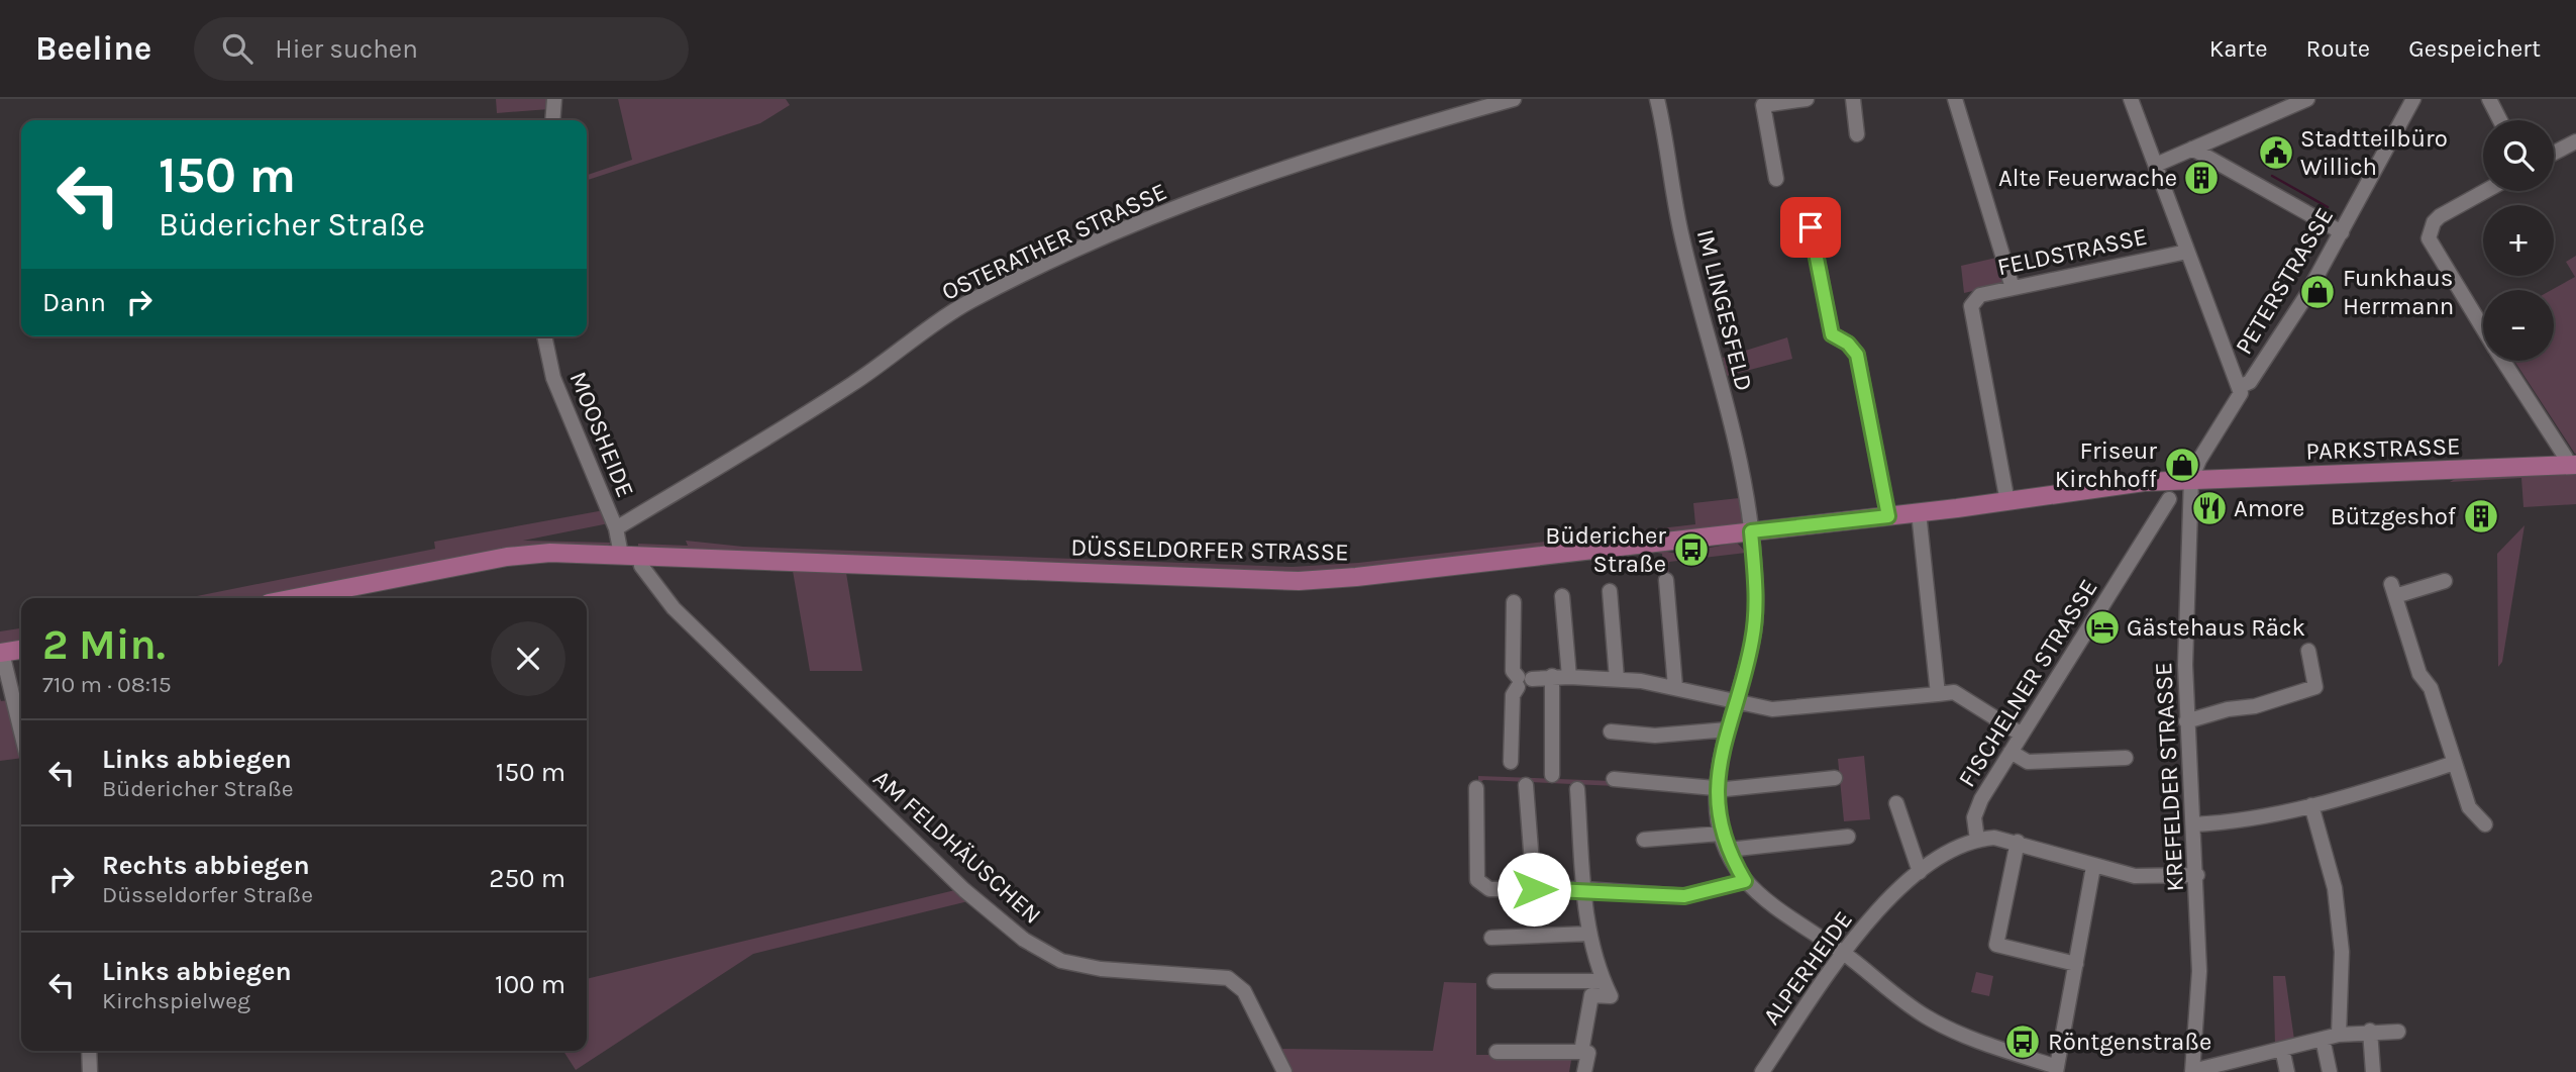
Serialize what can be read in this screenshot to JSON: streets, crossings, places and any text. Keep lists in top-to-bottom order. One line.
{"streets":{"main road":["PARKSTRASSE","DÜSSELDORFER STRASSE"],"street":["OSTERATHER STRASSE","FELDSTRASSE","PETERSTRASSE","IM LINGESFELD","MOOSHEIDE","FISCHELNER STRASSE","KREFELDER STRASSE","AM FELDHÄUSCHEN","ALPERHEIDE"]},"crossings":[["OSTERATHER STRASSE","MOOSHEIDE"],["FELDSTRASSE","DÜSSELDORFER STRASSE"],["PETERSTRASSE","PARKSTRASSE"],["PETERSTRASSE","DÜSSELDORFER STRASSE"],["PETERSTRASSE","KREFELDER STRASSE"],["IM LINGESFELD","DÜSSELDORFER STRASSE"],["MOOSHEIDE","DÜSSELDORFER STRASSE"],["PARKSTRASSE","DÜSSELDORFER STRASSE"],["PARKSTRASSE","KREFELDER STRASSE"],["DÜSSELDORFER STRASSE","KREFELDER STRASSE"],["DÜSSELDORFER STRASSE","AM FELDHÄUSCHEN"]],"places":{"public building":["Stadtteilbüro Willich"],"building":["Alte Feuerwache","Bützgeshof"],"shop":["Funkhaus Herrmann","Friseur Kirchhoff"],"restaurant":["Amore"],"bus stop":["Büdericher Straße","Röntgenstraße"],"hotel":["Gästehaus Räck"]},"page":{"header":"Beeline","search":"Hier suchen","nav":["Karte","Route","Gespeichert"],"map_buttons":["+","−"],"turn":["150 m","Büdericher Straße"],"then":"Dann","heading":["2 Min.","710 m · 08:15"],"list":[{"name":"Links abbiegen","note":"Büdericher Straße","value":"150 m"},{"name":"Rechts abbiegen","note":"Düsseldorfer Straße","value":"250 m"},{"name":"Links abbiegen","note":"Kirchspielweg","value":"100 m"}]}}
